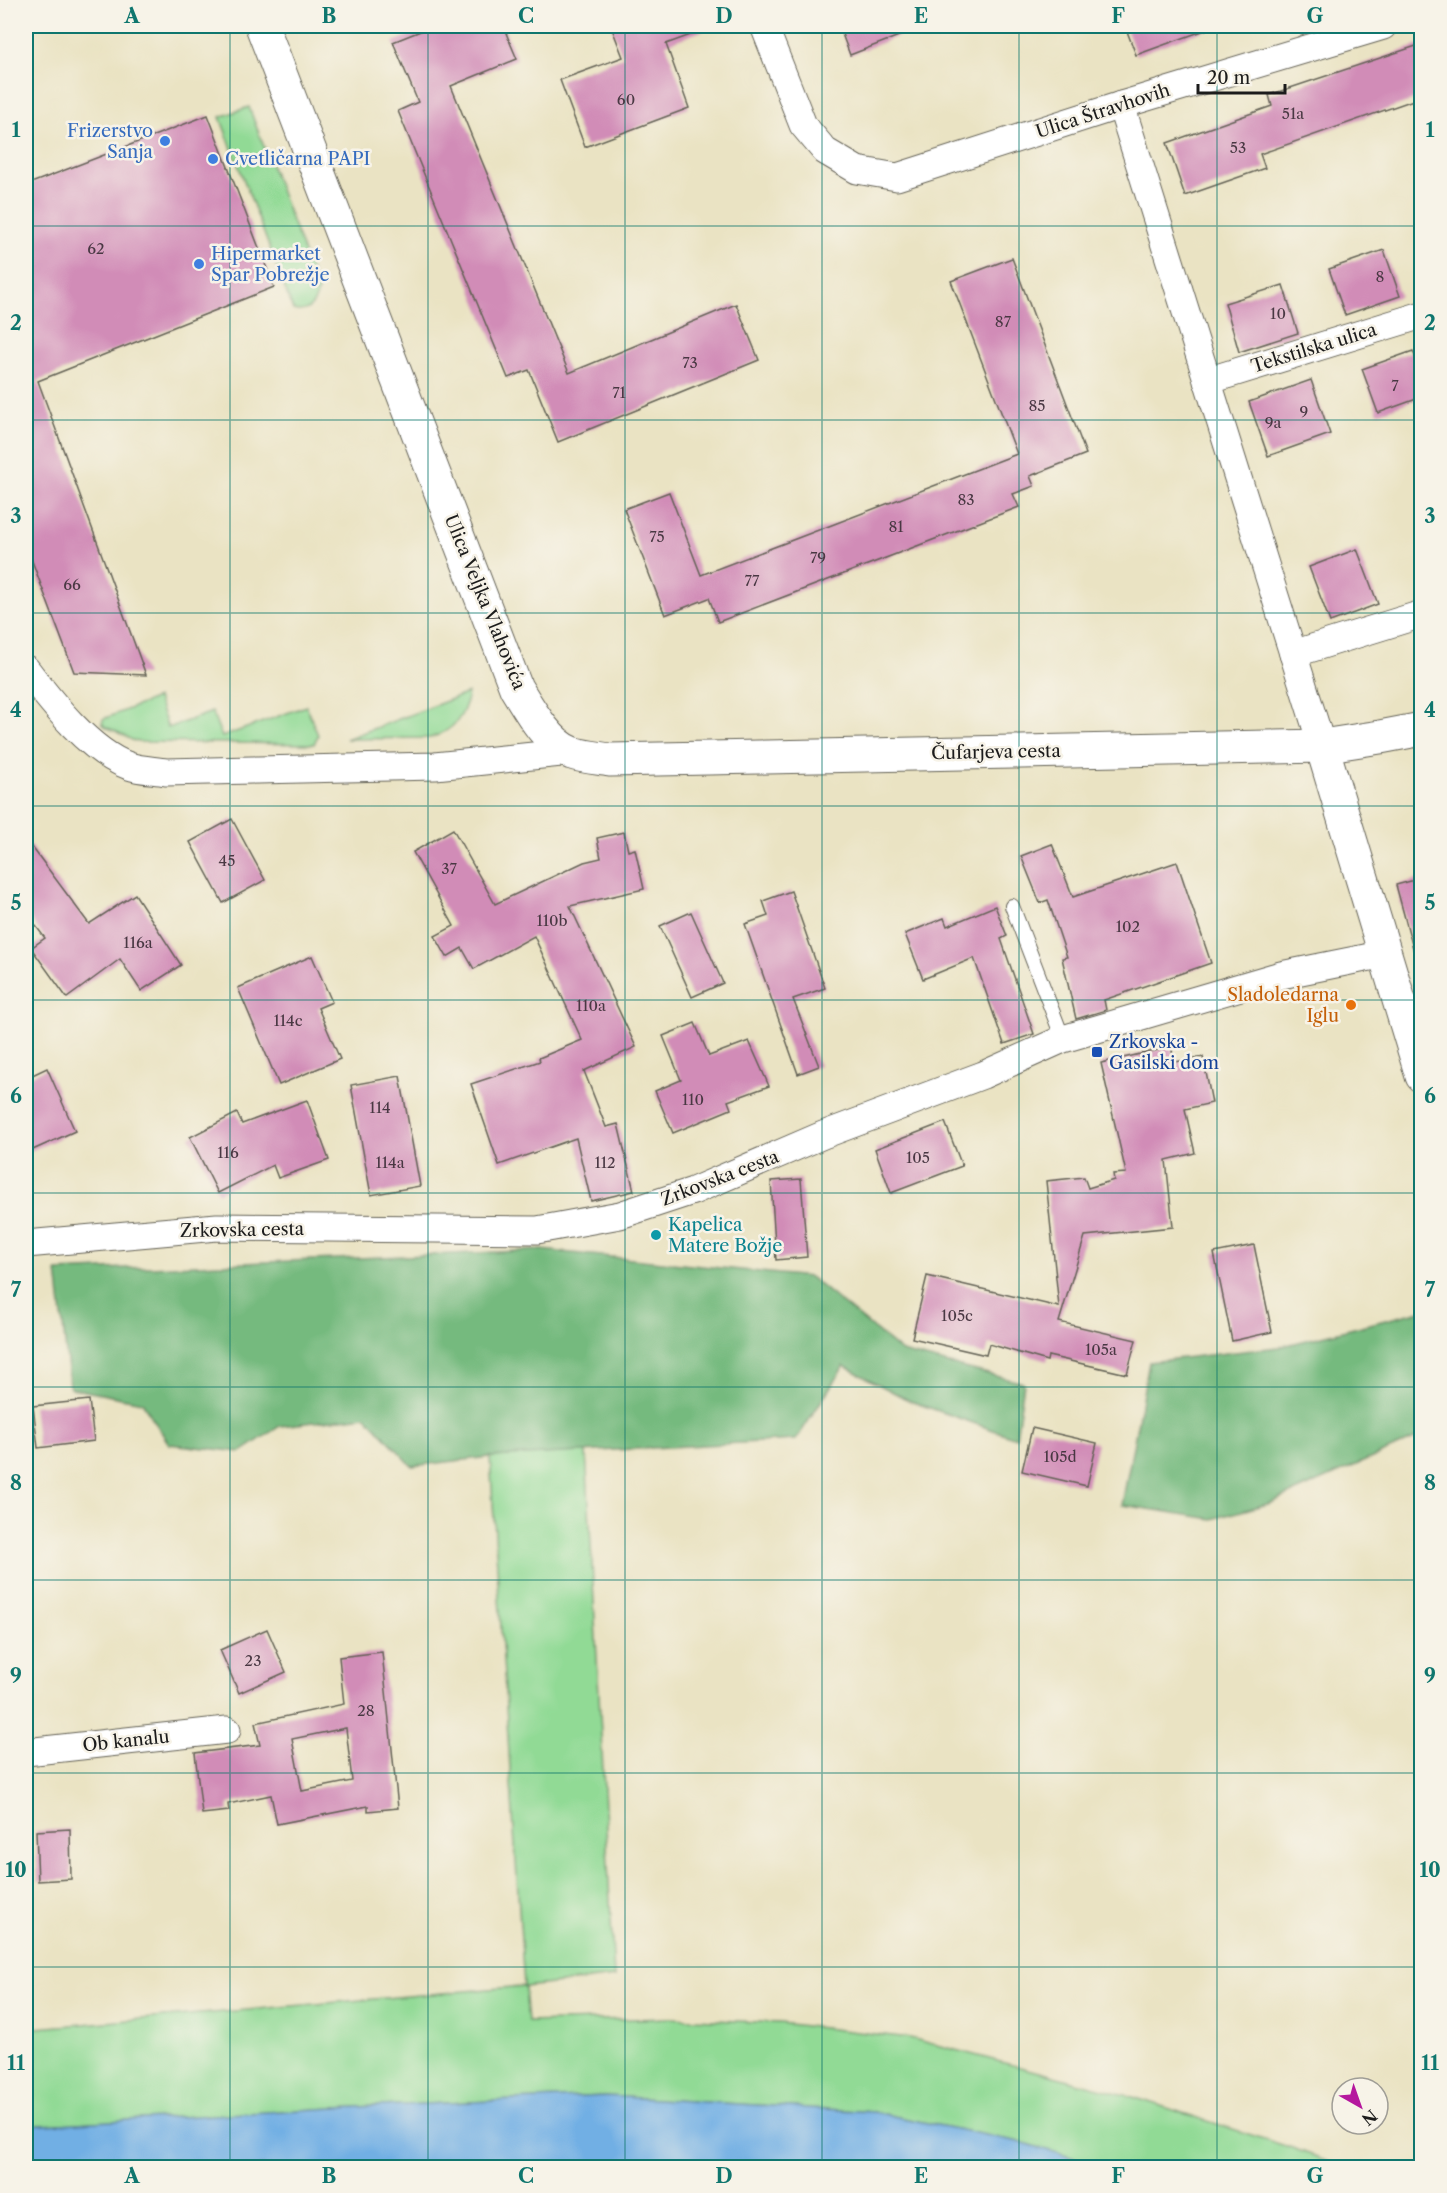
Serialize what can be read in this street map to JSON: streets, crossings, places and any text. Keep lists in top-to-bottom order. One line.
{"streets":{"street":["Ulica Štravhovih","Tekstilska ulica","Ulica Veljka Vlahovića","Čufarjeva cesta","Zrkovska cesta","Ob kanalu"]},"crossings":[["Ulica Veljka Vlahovića","Čufarjeva cesta"]],"places":{"other":["Frizerstvo Sanja","Cvetličarna PAPI","Hipermarket Spar Pobrežje","Sladoledarna Iglu","Kapelica Matere Božje"],"transit":["Zrkovska - Gasilski dom"]},"house_numbers":["60","51a","53","62","8","10","87","73","7","71","85","9","9a","83","81","75","79","77","66","45","37","110b","102","116a","110a","114c","110","114","116","105","114a","112","105c","105a","105d","23","28"],"scale_bar":"20 m","north":"bottom right","grid":{"columns":["A","B","C","D","E","F","G"],"rows":["1","2","3","4","5","6","7","8","9","10","11"]}}
